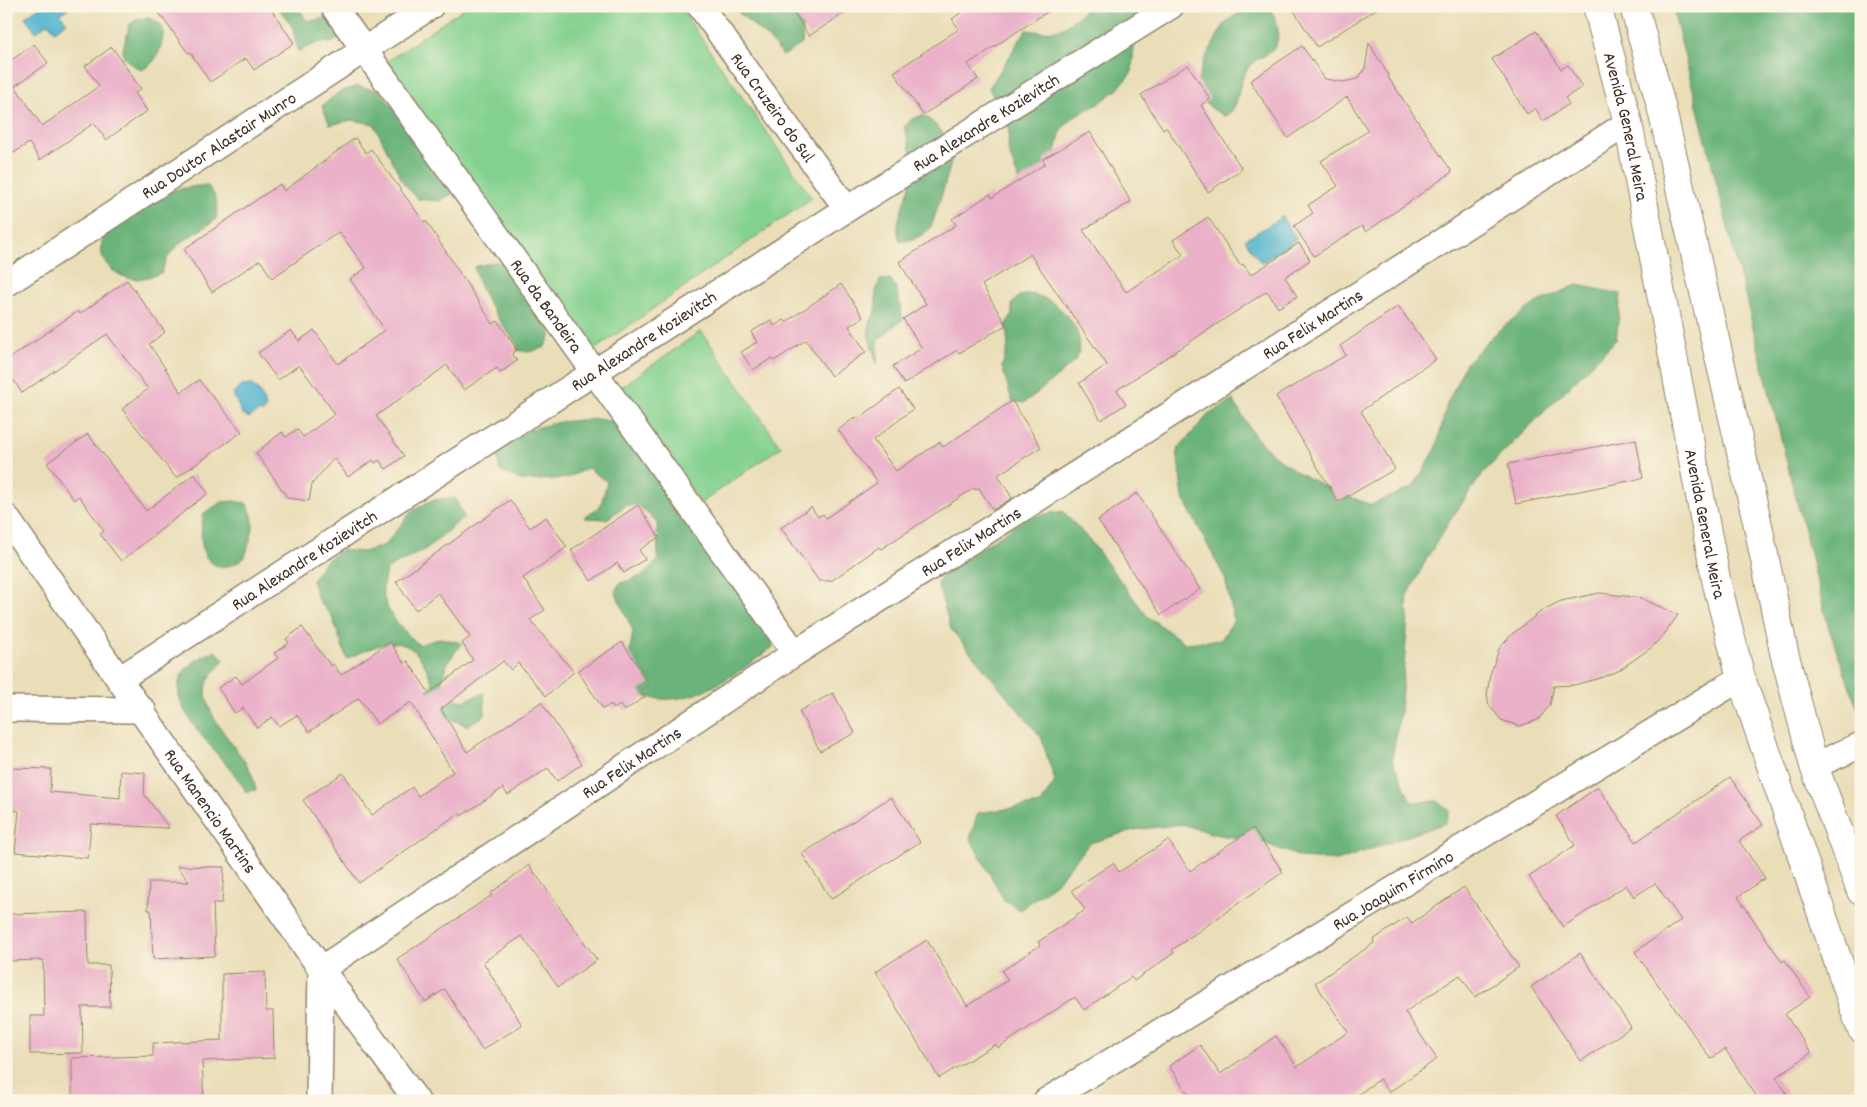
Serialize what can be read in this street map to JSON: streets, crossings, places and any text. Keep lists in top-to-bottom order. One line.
{"streets":{"main road":["Avenida General Meira"],"street":["Rua Cruzeiro do Sul","Rua Alexandre Kozievitch","Rua Doutor Alastair Munro","Rua da Bandeira","Rua Felix Martins","Rua Manencio Martins","Rua Joaquim Firmino"]},"crossings":[["Rua Cruzeiro do Sul","Rua Alexandre Kozievitch"],["Rua Alexandre Kozievitch","Rua da Bandeira"],["Rua Alexandre Kozievitch","Rua Manencio Martins"],["Avenida General Meira","Rua Felix Martins"],["Avenida General Meira","Rua Joaquim Firmino"],["Rua Doutor Alastair Munro","Rua da Bandeira"],["Rua da Bandeira","Rua Felix Martins"],["Rua Felix Martins","Rua Manencio Martins"]]}
